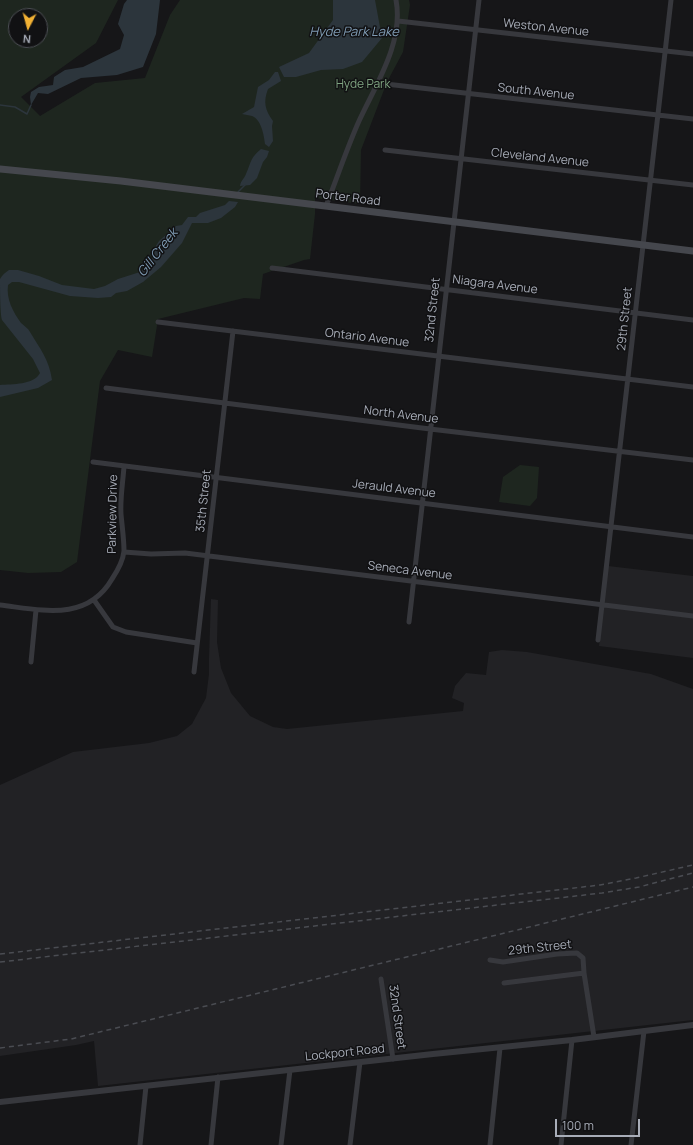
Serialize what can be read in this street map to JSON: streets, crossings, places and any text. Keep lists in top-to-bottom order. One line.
{"streets":{"main road":["Porter Road"],"street":["Weston Avenue","South Avenue","Cleveland Avenue","Niagara Avenue","32nd Street","29th Street","Ontario Avenue","North Avenue","Jerauld Avenue","35th Street","Parkview Drive","Seneca Avenue","Lockport Road"]},"crossings":[["Weston Avenue","32nd Street"],["Weston Avenue","29th Street"],["South Avenue","32nd Street"],["South Avenue","29th Street"],["Cleveland Avenue","32nd Street"],["Cleveland Avenue","29th Street"],["Porter Road","32nd Street"],["Porter Road","29th Street"],["Niagara Avenue","32nd Street"],["Niagara Avenue","29th Street"],["32nd Street","Ontario Avenue"],["32nd Street","North Avenue"],["32nd Street","Jerauld Avenue"],["32nd Street","Seneca Avenue"],["32nd Street","Lockport Road"],["29th Street","Ontario Avenue"],["29th Street","North Avenue"],["29th Street","Jerauld Avenue"],["29th Street","Seneca Avenue"],["29th Street","Lockport Road"],["Ontario Avenue","35th Street"],["North Avenue","35th Street"],["Jerauld Avenue","35th Street"],["Jerauld Avenue","Parkview Drive"],["35th Street","Seneca Avenue"],["Parkview Drive","Seneca Avenue"]],"water":["Hyde Park Lake","Gill Creek"],"parks":["Hyde Park"],"scale_bar":"100 m","north":"bottom"}
